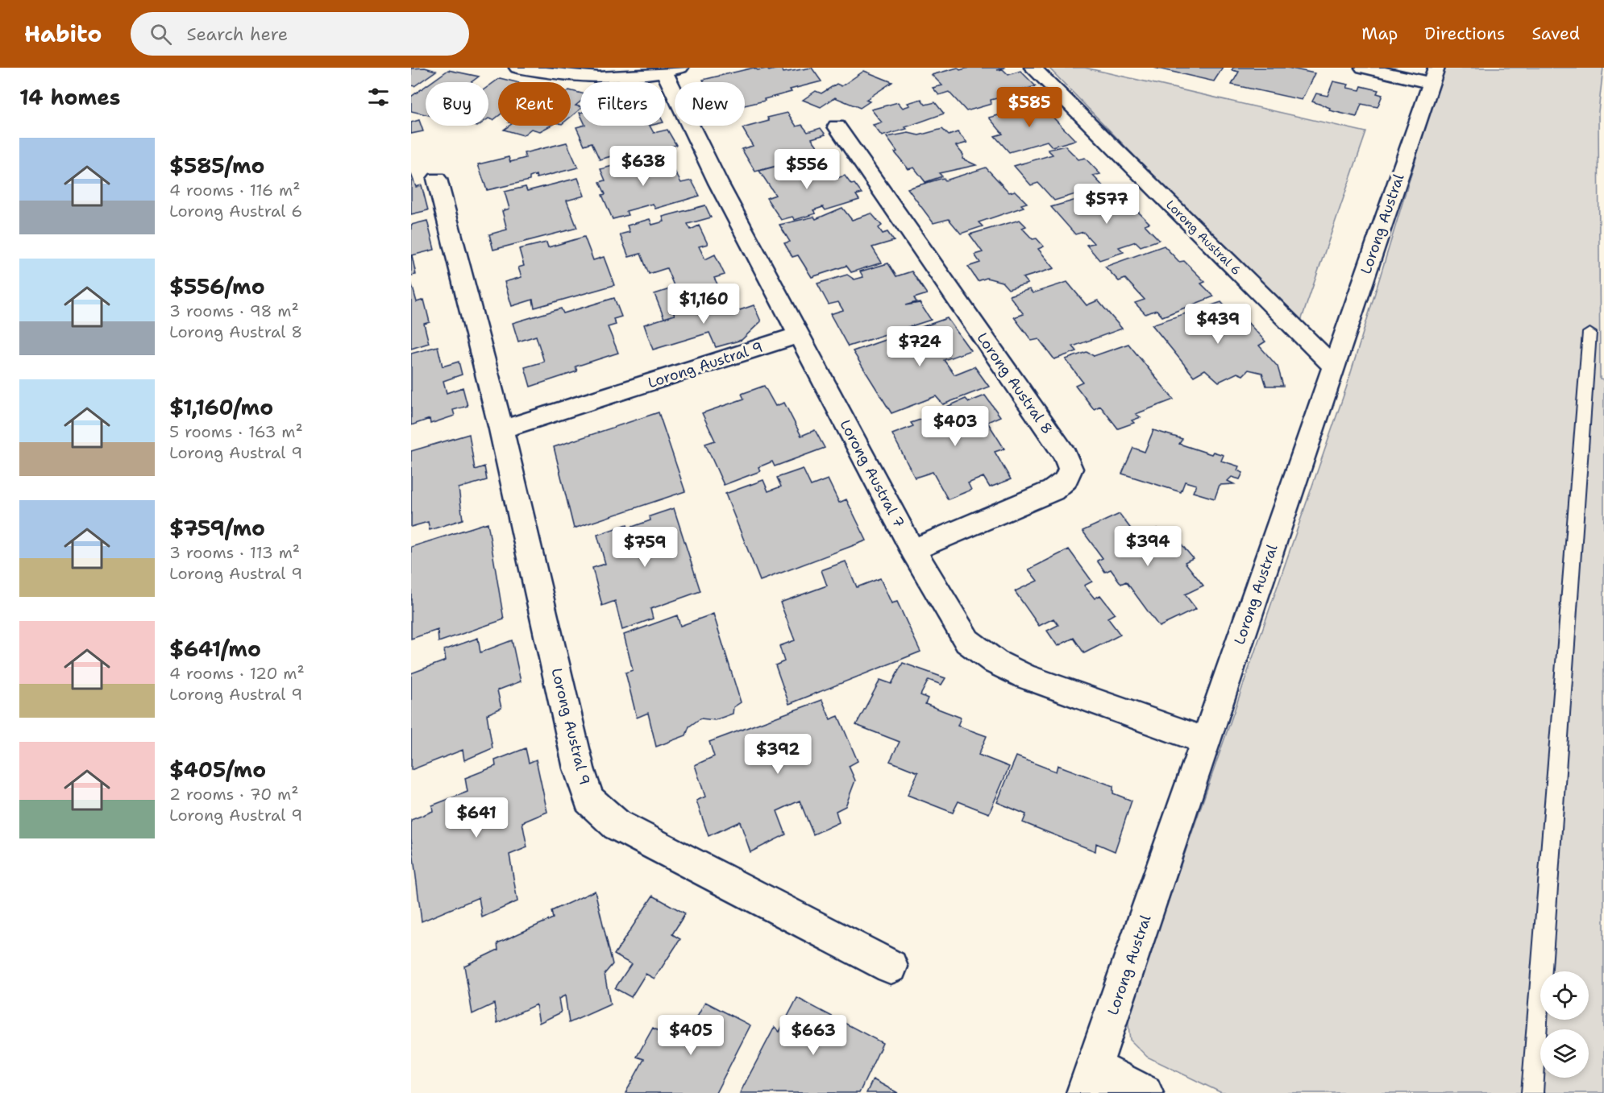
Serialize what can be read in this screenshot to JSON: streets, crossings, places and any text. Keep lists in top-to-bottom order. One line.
{"streets":{"street":["Lorong Austral","Lorong Austral 6","Lorong Austral 9","Lorong Austral 8","Lorong Austral 7"]},"crossings":[["Lorong Austral","Lorong Austral 6"],["Lorong Austral","Lorong Austral 7"],["Lorong Austral 9","Lorong Austral 7"],["Lorong Austral 8","Lorong Austral 7"]],"page":{"header":"Habito","search":"Search here","nav":["Map","Directions","Saved"],"heading":"14 homes","chip":["Buy","Rent","Filters","New"],"price":["$585","$638","$556","$577","$1,160","$439","$724","$403","$394","$759","$392","$641","$405","$663"],"list":[{"name":"$585/mo","note":"4 rooms · 116 m² · Lorong Austral 6"},{"name":"$556/mo","note":"3 rooms · 98 m² · Lorong Austral 8"},{"name":"$1,160/mo","note":"5 rooms · 163 m² · Lorong Austral 9"},{"name":"$759/mo","note":"3 rooms · 113 m² · Lorong Austral 9"},{"name":"$641/mo","note":"4 rooms · 120 m² · Lorong Austral 9"},{"name":"$405/mo","note":"2 rooms · 70 m² · Lorong Austral 9"}]}}
